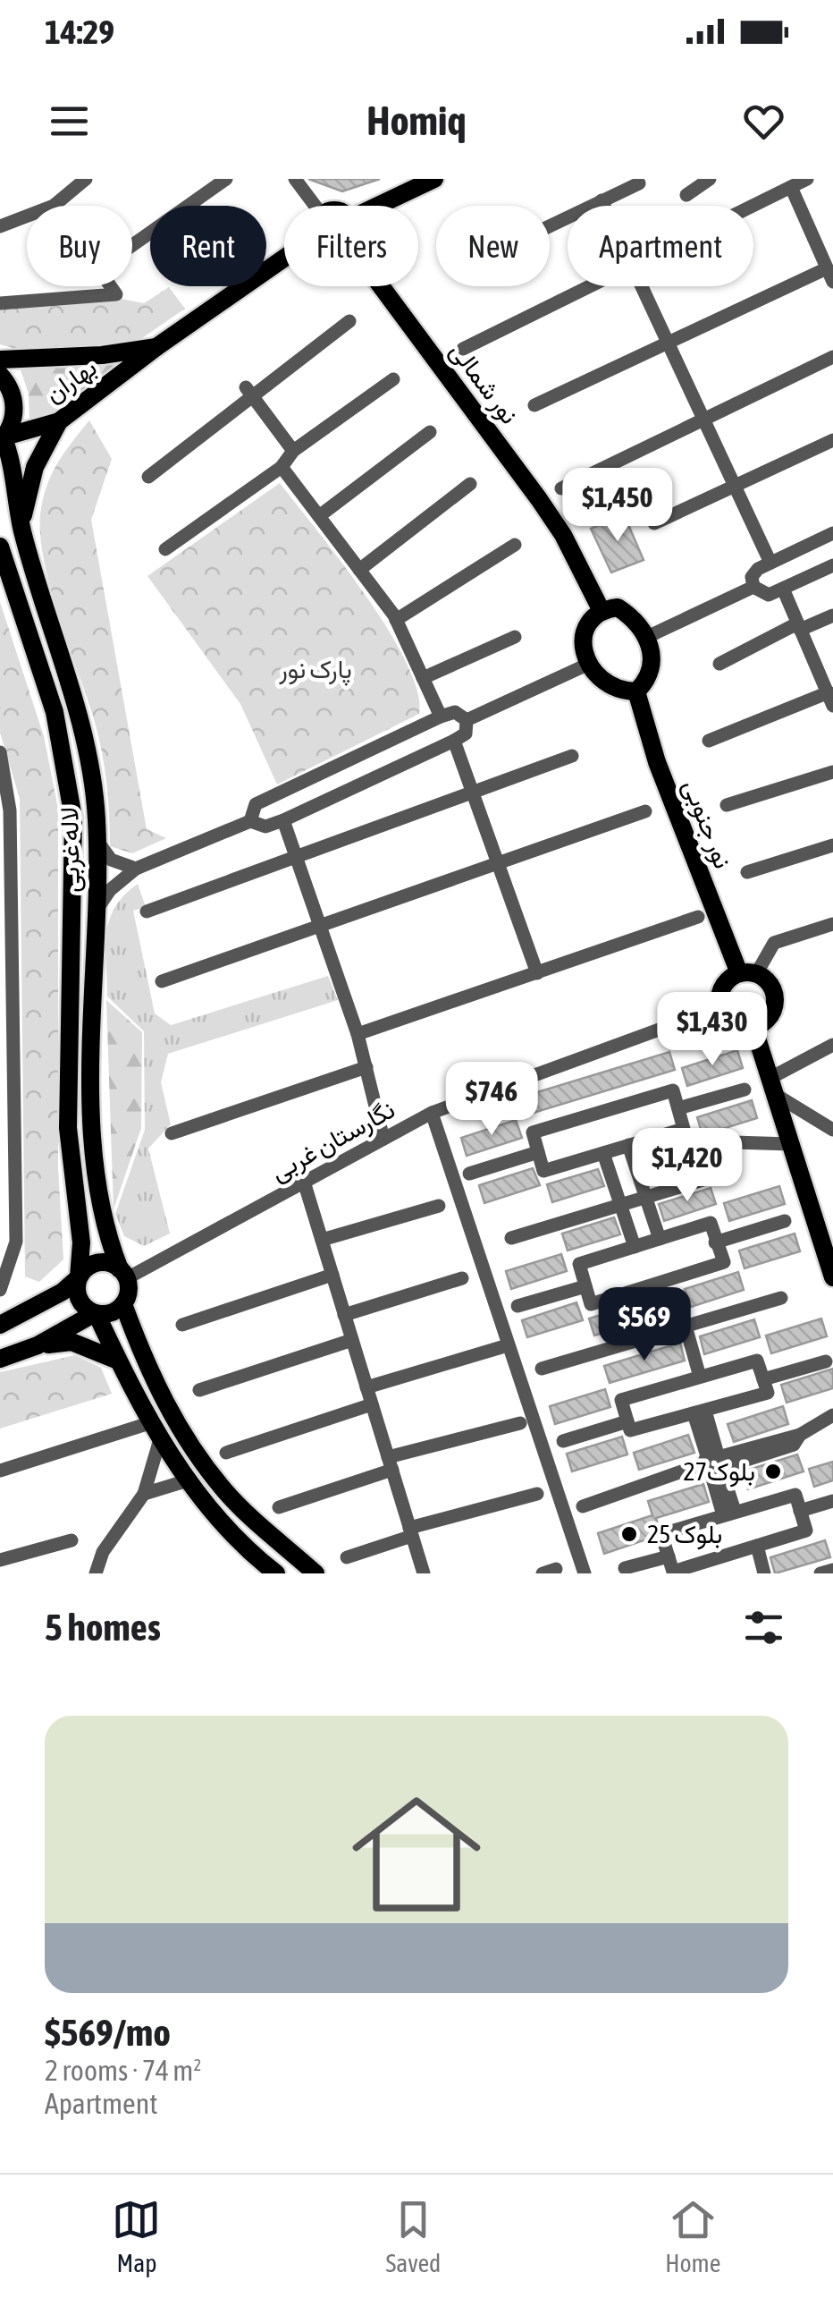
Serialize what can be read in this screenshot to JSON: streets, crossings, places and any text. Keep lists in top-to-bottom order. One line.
{"streets":{"main road":["بهاران","نور شمالی","نور جنوبی","لاله غربی"],"street":["نگارستان غربی"]},"crossings":[["بهاران","لاله غربی"],["نور شمالی","نور جنوبی"],["نور جنوبی","نگارستان غربی"],["لاله غربی","نگارستان غربی"]],"parks":["پارک نور"],"places":["بلوک27","بلوک 25"],"page":{"status":"14:29","header":"Homiq","chip":["Buy","Rent","Filters","New","Apartment"],"price":["$1,450","$1,430","$746","$1,420","$569"],"heading":"5 homes","list":[{"name":"$569/mo","note":"2 rooms · 74 m² · Apartment"}],"tabs":["Map","Saved","Home"]}}
